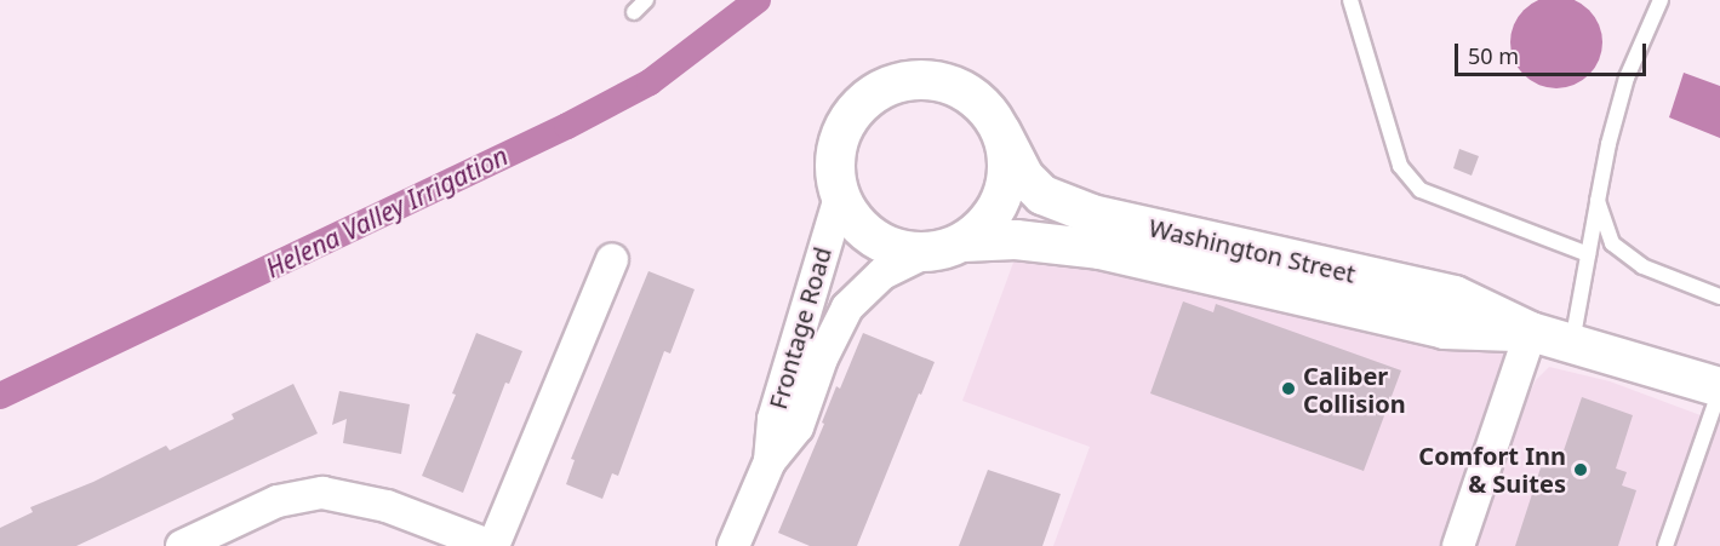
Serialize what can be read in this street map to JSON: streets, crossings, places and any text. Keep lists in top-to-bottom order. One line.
{"streets":{"street":["Washington Street","Frontage Road"]},"crossings":[["Washington Street","Frontage Road"]],"water":["Helena Valley Irrigation"],"places":["Caliber Collision","Comfort Inn & Suites"],"scale_bar":"50 m"}
